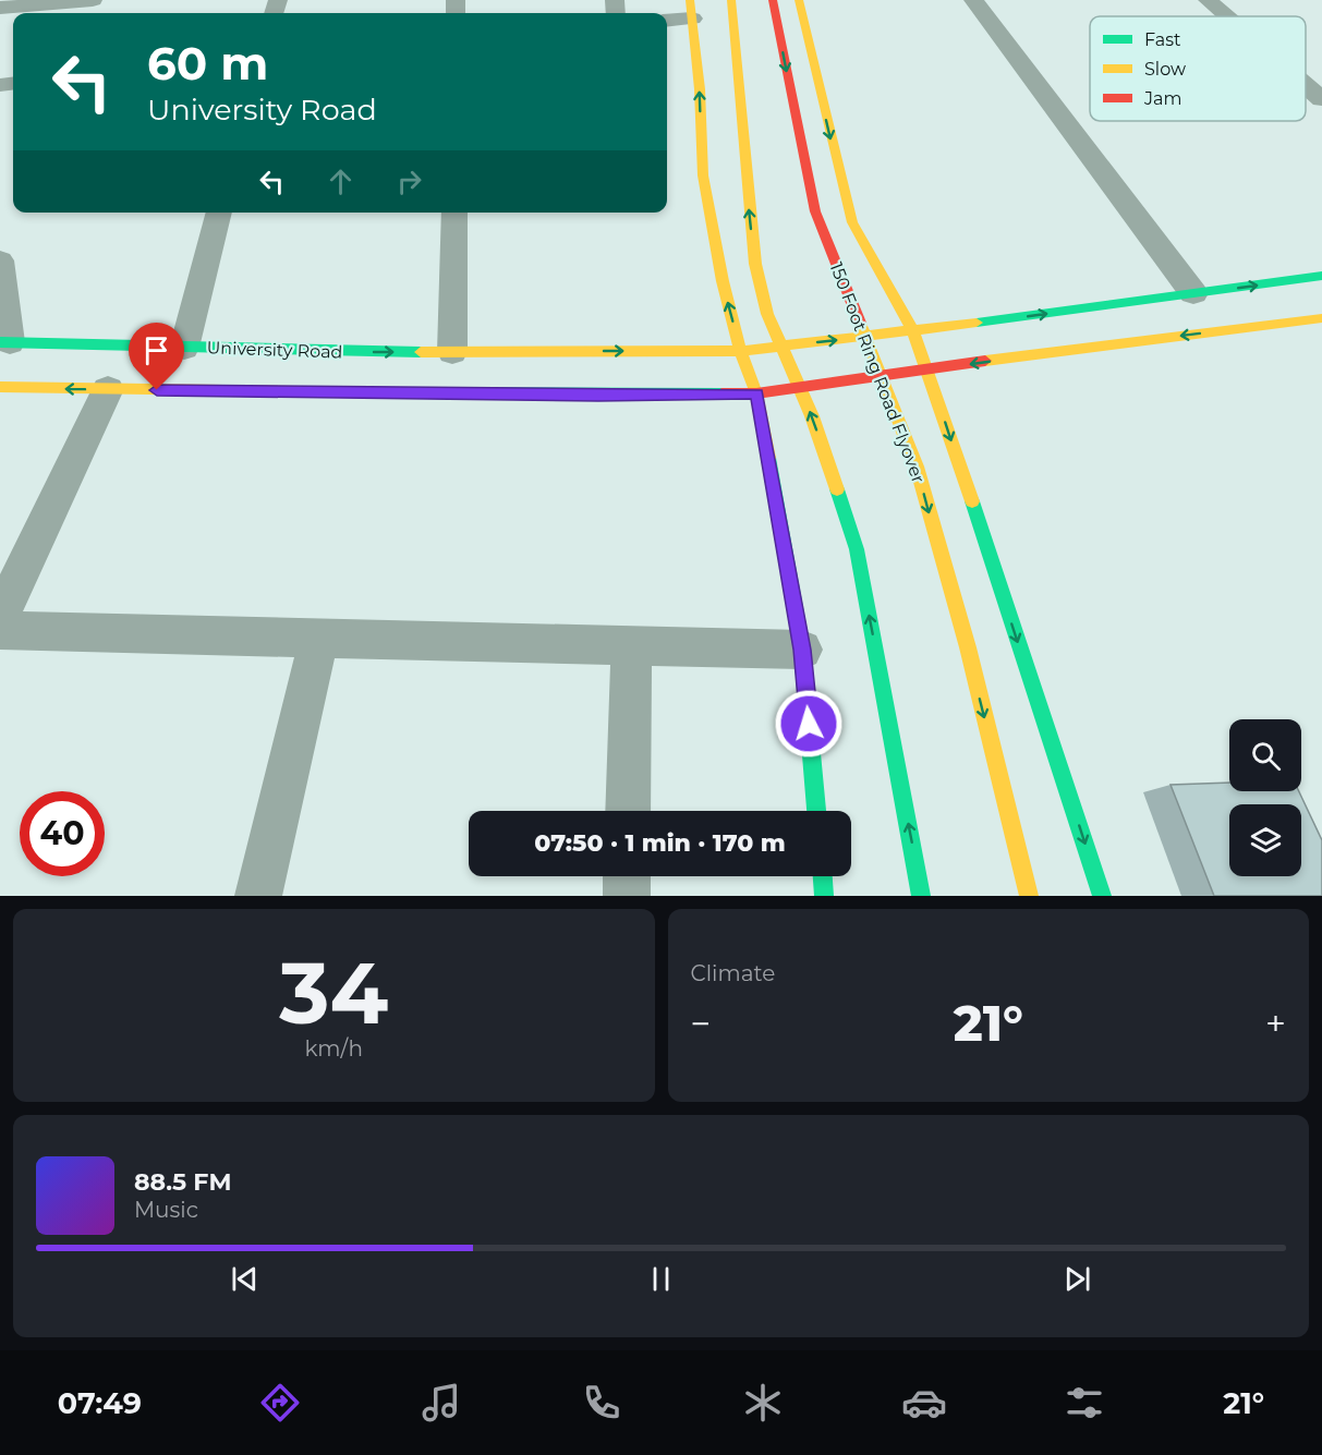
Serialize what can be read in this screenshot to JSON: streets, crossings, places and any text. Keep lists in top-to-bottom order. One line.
{"streets":{"main road":["University Road","150 Foot Ring Road Flyover"]},"legend":["Fast","Slow","Jam"],"page":{"turn":["60 m","University Road"],"limit":"40","trip":"07:50 · 1 min · 170 m","tile":[["34","km/h"],"Climate"],"heat":["−","21°","+"],"song":["88.5 FM","Music"],"tabs":["07:49","21°"]}}
